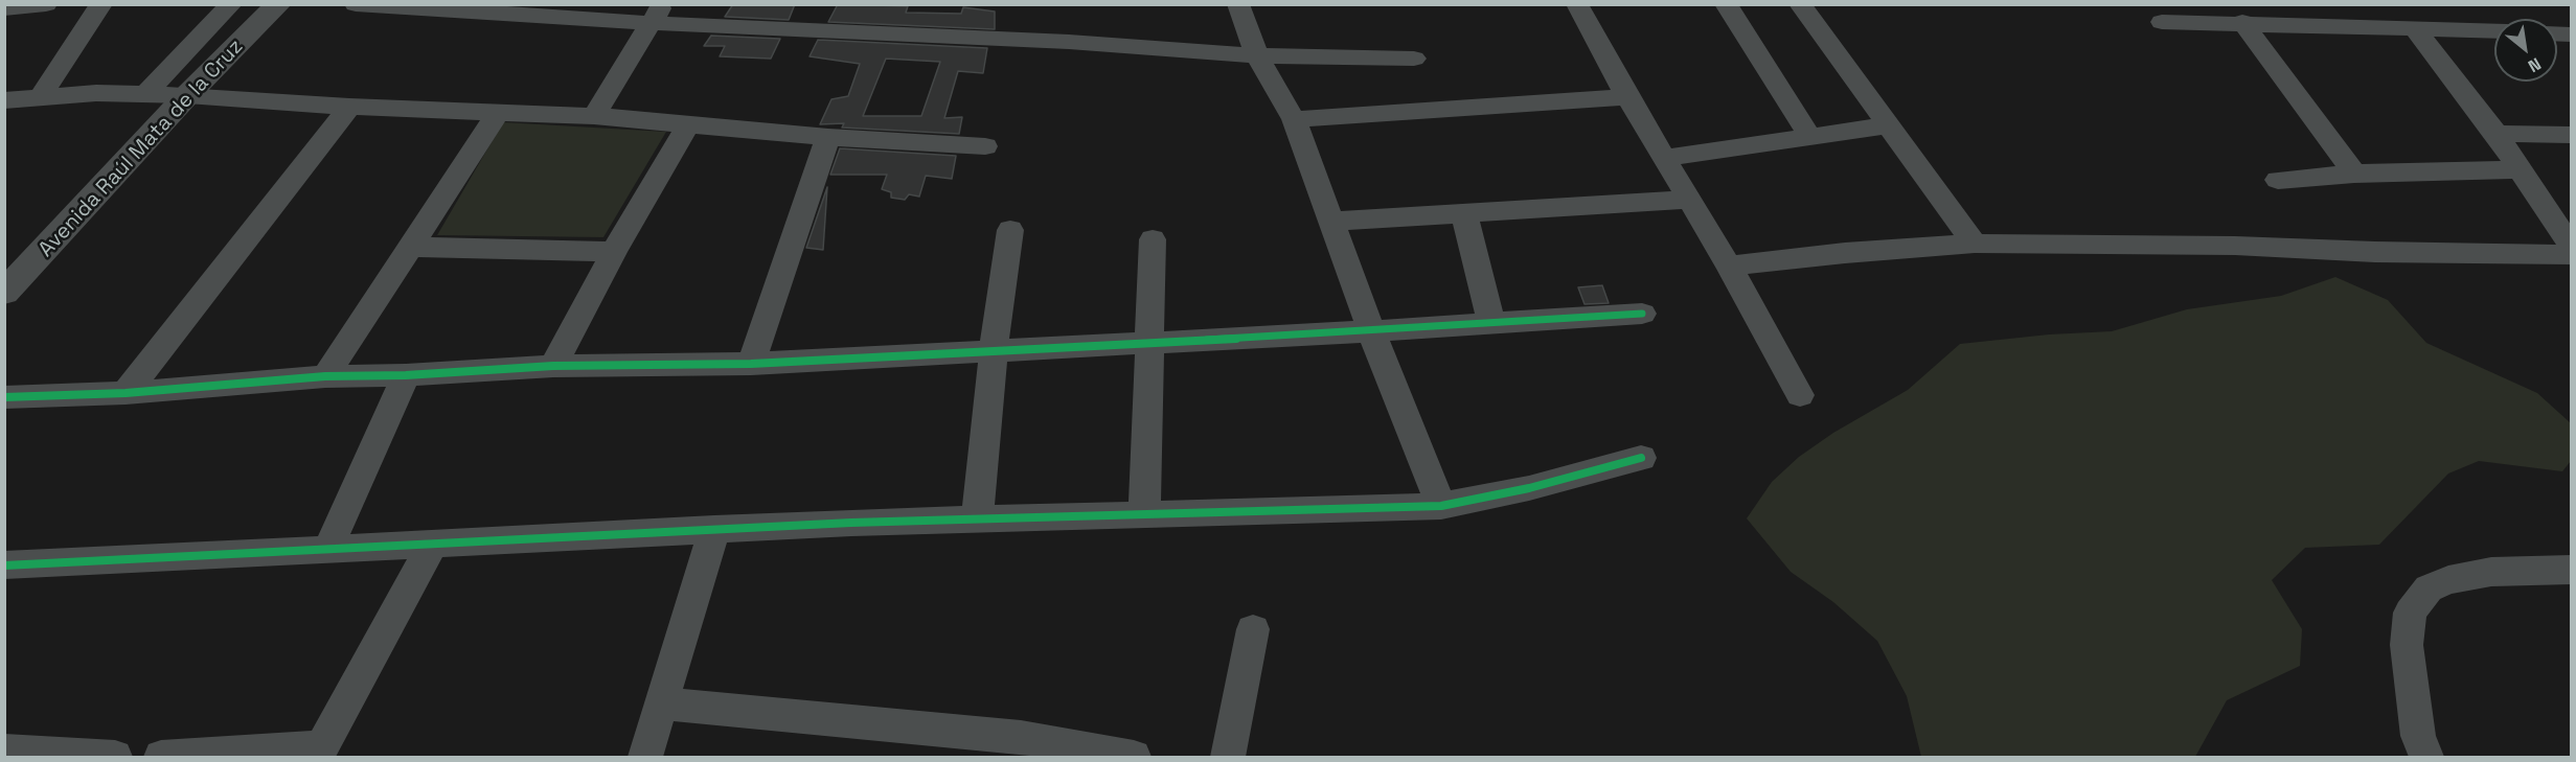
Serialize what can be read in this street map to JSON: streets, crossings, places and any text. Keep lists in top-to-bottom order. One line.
{"streets":{"street":["Avenida Raúl Mata de la Cruz"]},"north":"bottom right"}
